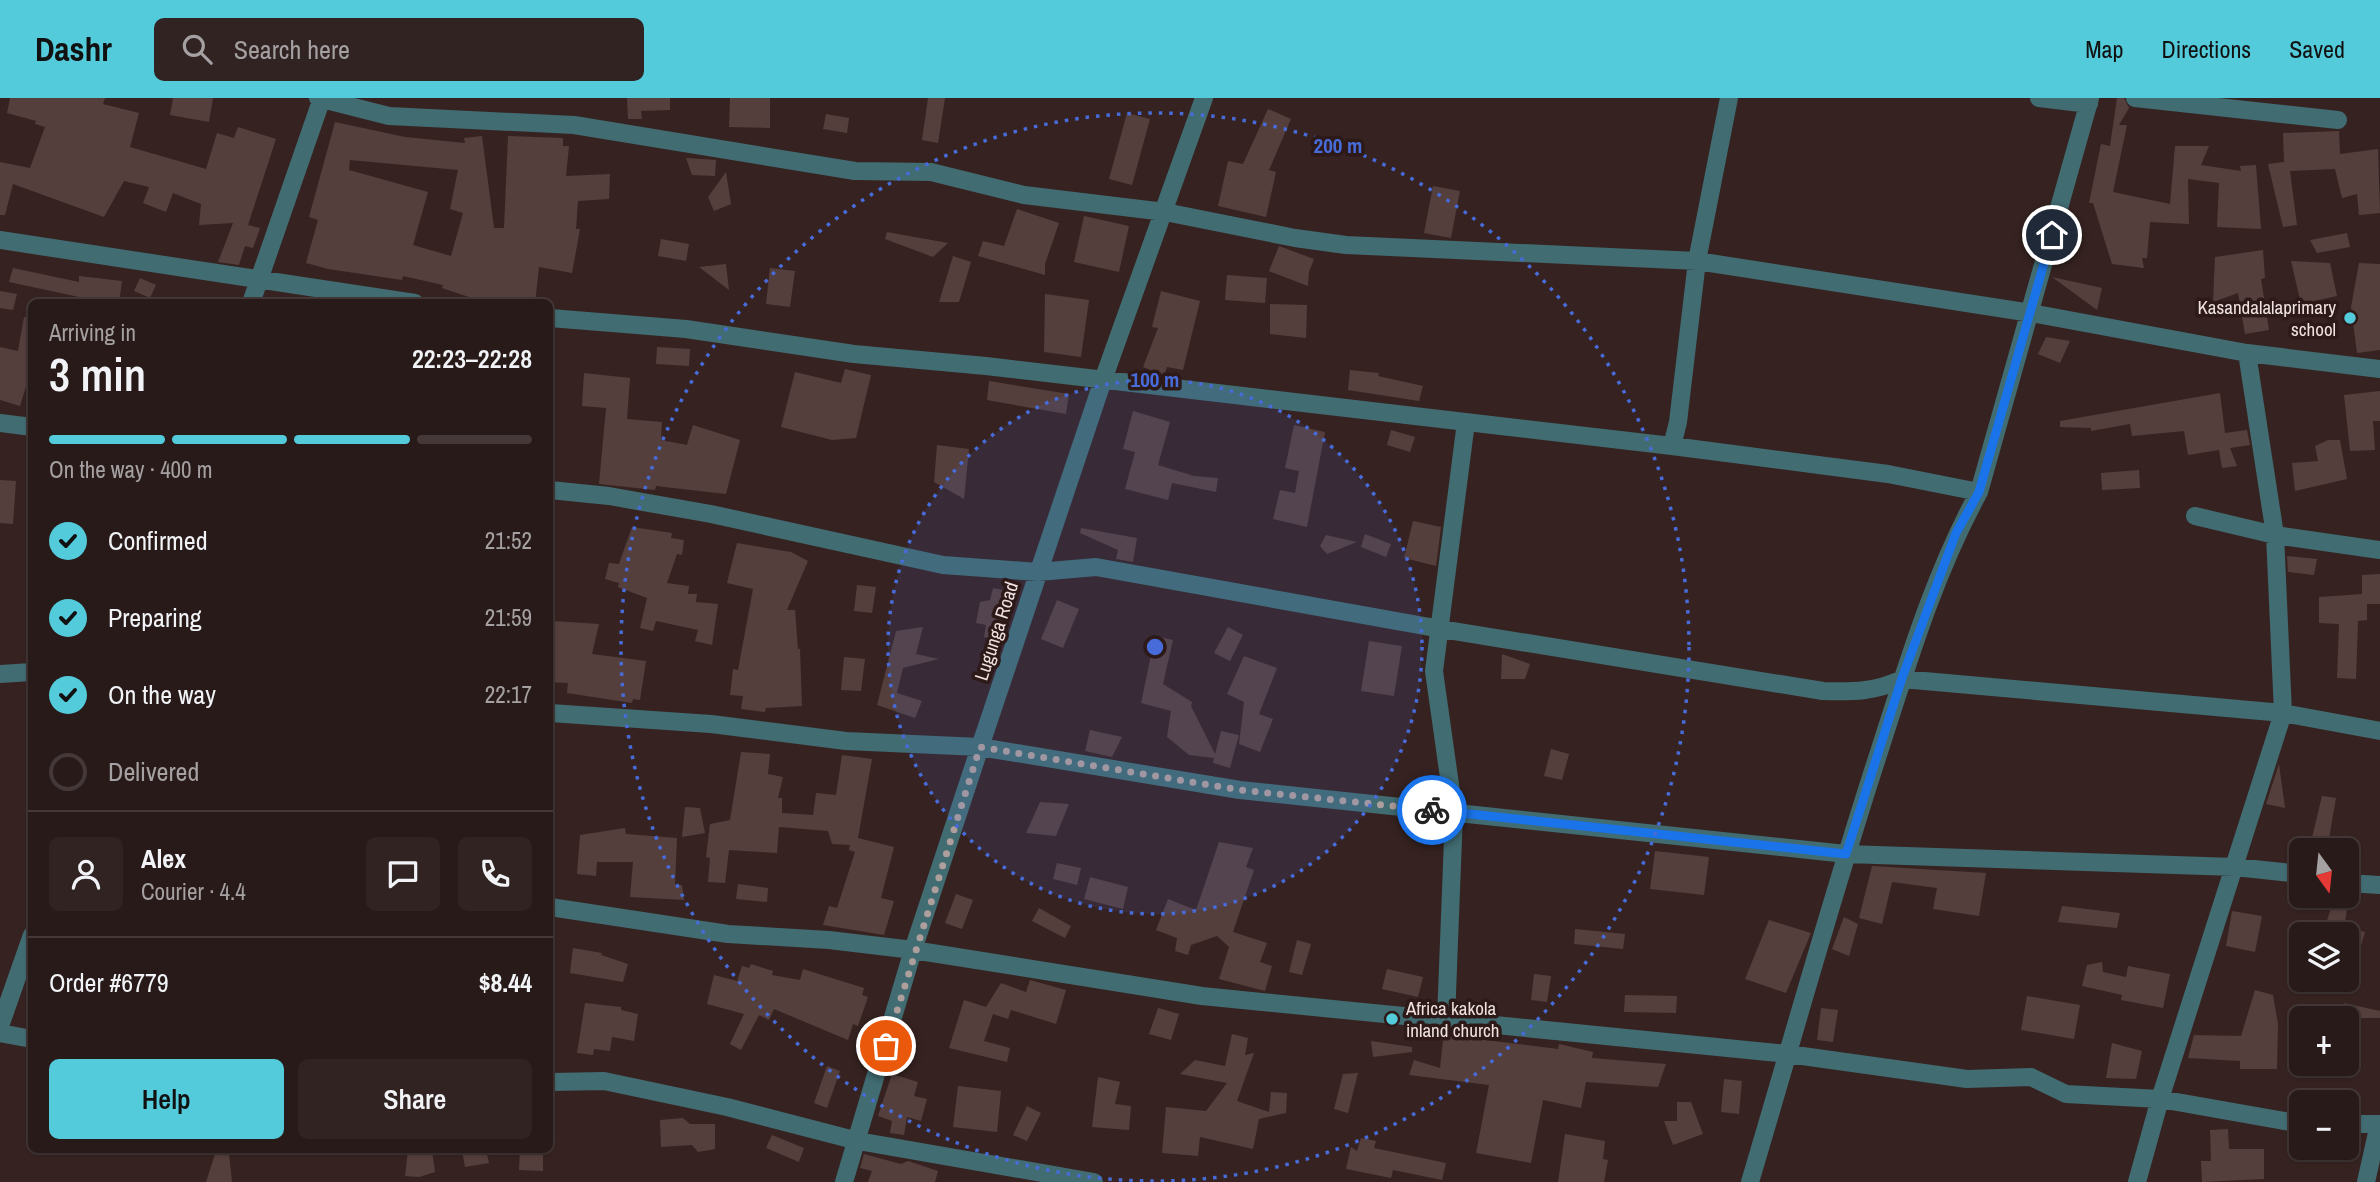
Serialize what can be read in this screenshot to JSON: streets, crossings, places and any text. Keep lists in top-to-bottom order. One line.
{"streets":{"street":["Lugunga Road"]},"places":["Kasandalalaprimary school","Africa kakola inland church"],"north":"bottom","page":{"header":"Dashr","search":"Search here","nav":["Map","Directions","Saved"],"heading":["3 min","Arriving in","22:23–22:28"],"panel":["Alex","Courier · 4.4","Order #6779","$8.44"],"bar":"On the way · 400 m","list":[["Confirmed","21:52"],["Preparing","21:59"],["On the way","22:17"],"Delivered"],"map_buttons":["+","−"],"buttons":["Help","Share"]},"rings":["200 m","100 m"]}
